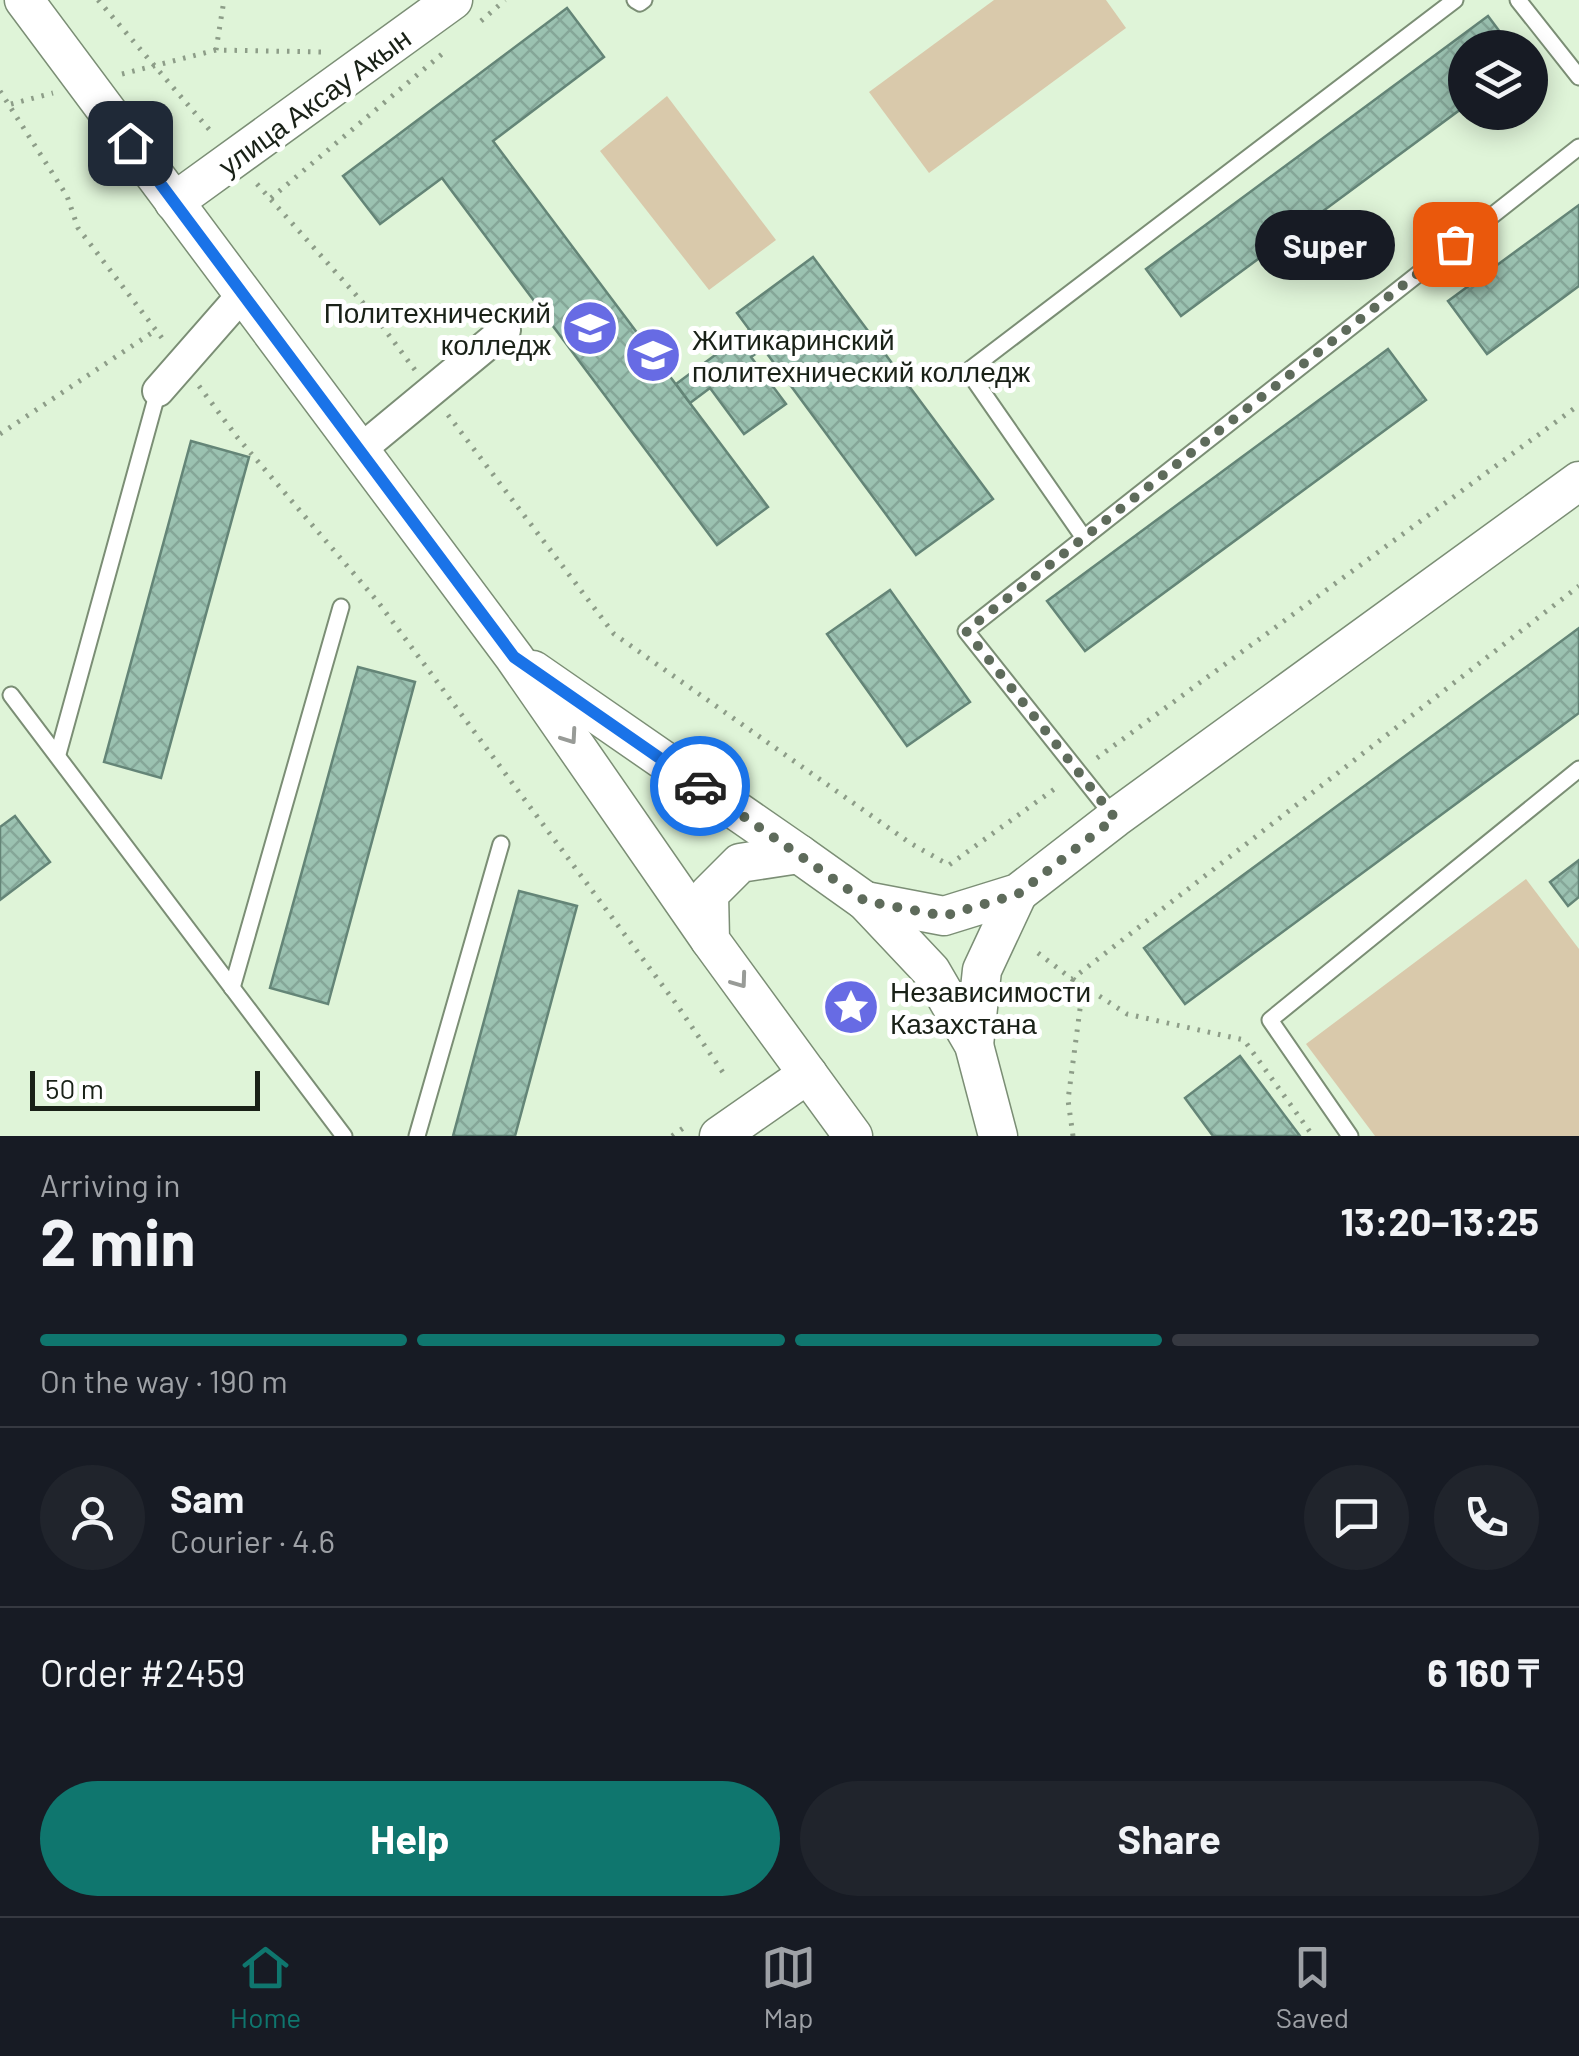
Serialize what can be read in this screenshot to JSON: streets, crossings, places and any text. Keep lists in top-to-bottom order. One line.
{"streets":{"street":["улица Аксау Акын"]},"places":{"other":["Super"],"school or university":["Политехнический колледж","Житикаринский политехнический колледж"],"place":["Независимости Казахстана"]},"scale_bar":"50 m","page":{"bubble":"Super","scale":"50 m","heading":["2 min","Arriving in","13:20–13:25"],"panel":["Sam","Courier · 4.6","Order #2459","6 160 ₸"],"bar":"On the way · 190 m","buttons":["Help","Share"],"tabs":["Home","Map","Saved"]}}
